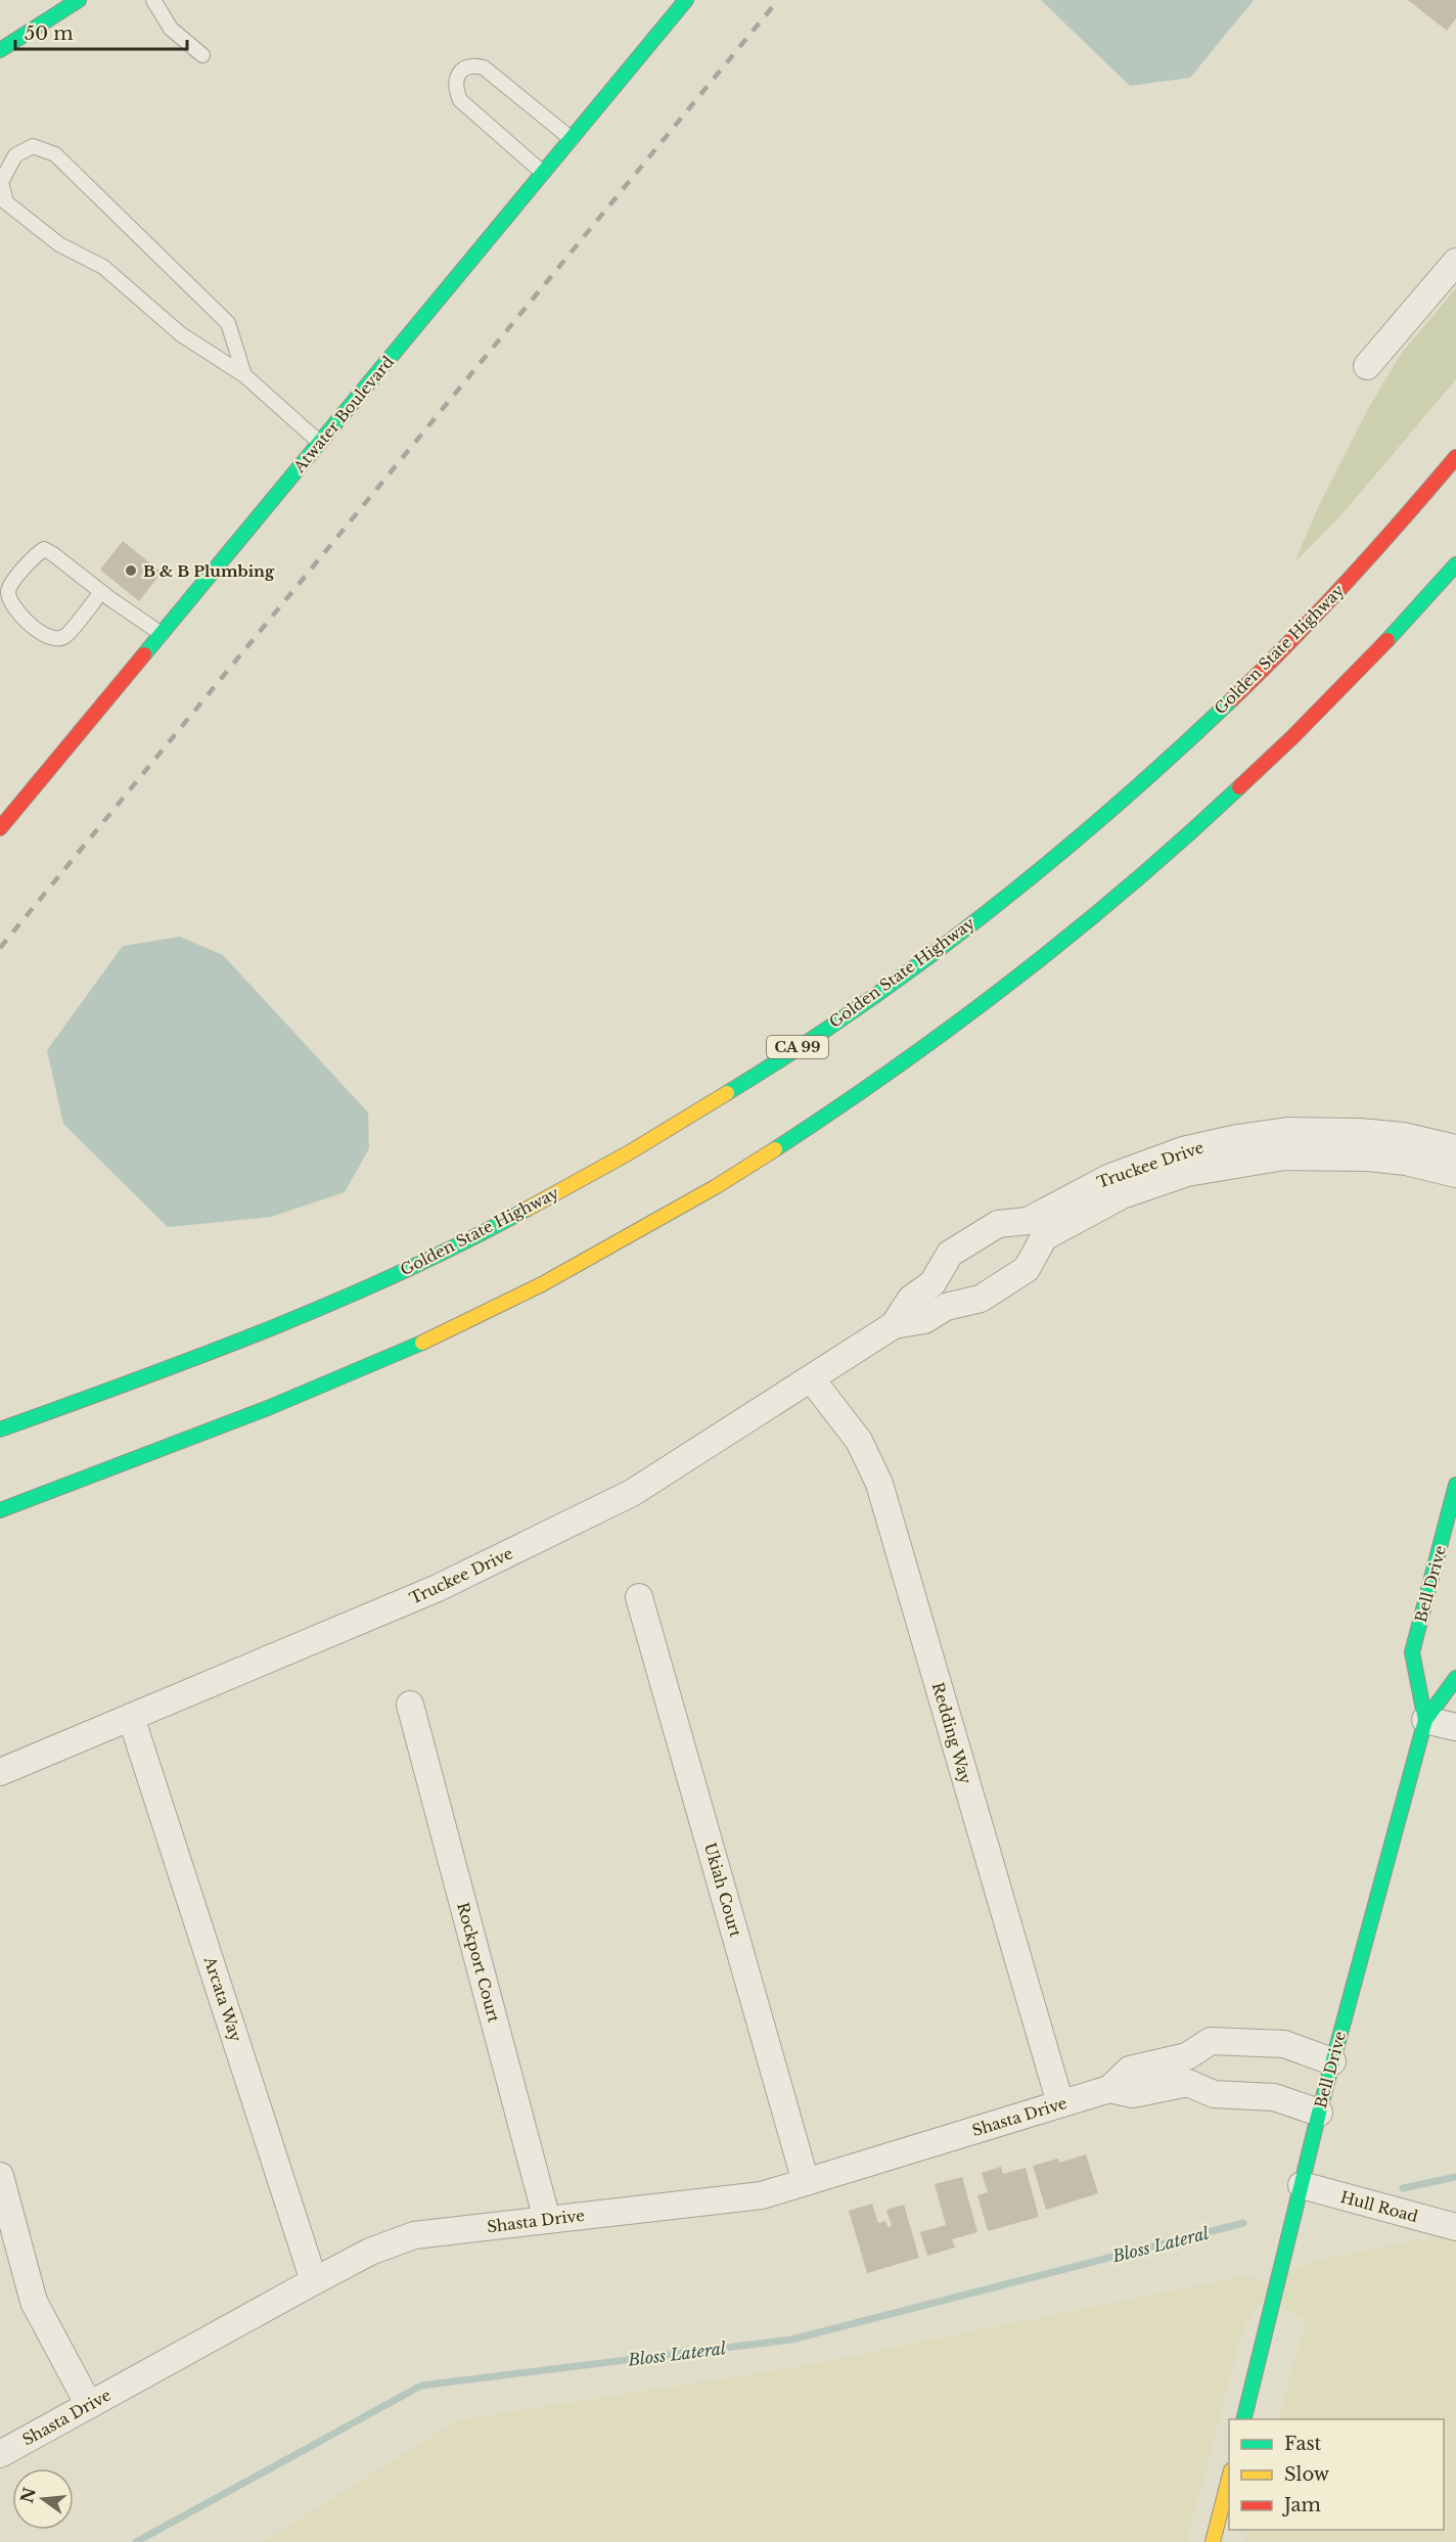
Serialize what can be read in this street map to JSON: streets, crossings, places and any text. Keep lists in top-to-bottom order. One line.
{"streets":{"main road":["Atwater Boulevard","Golden State Highway","CA 99","Bell Drive"],"street":["Truckee Drive","Redding Way","Ukiah Court","Rockport Court","Arcata Way","Shasta Drive","Hull Road"]},"crossings":[["Truckee Drive","Redding Way"],["Truckee Drive","Arcata Way"],["Bell Drive","Shasta Drive"],["Bell Drive","Hull Road"],["Redding Way","Shasta Drive"],["Ukiah Court","Shasta Drive"],["Rockport Court","Shasta Drive"],["Arcata Way","Shasta Drive"]],"water":["Bloss Lateral"],"places":["B & B Plumbing"],"legend":["Fast","Slow","Jam"],"scale_bar":"50 m","north":"left"}
